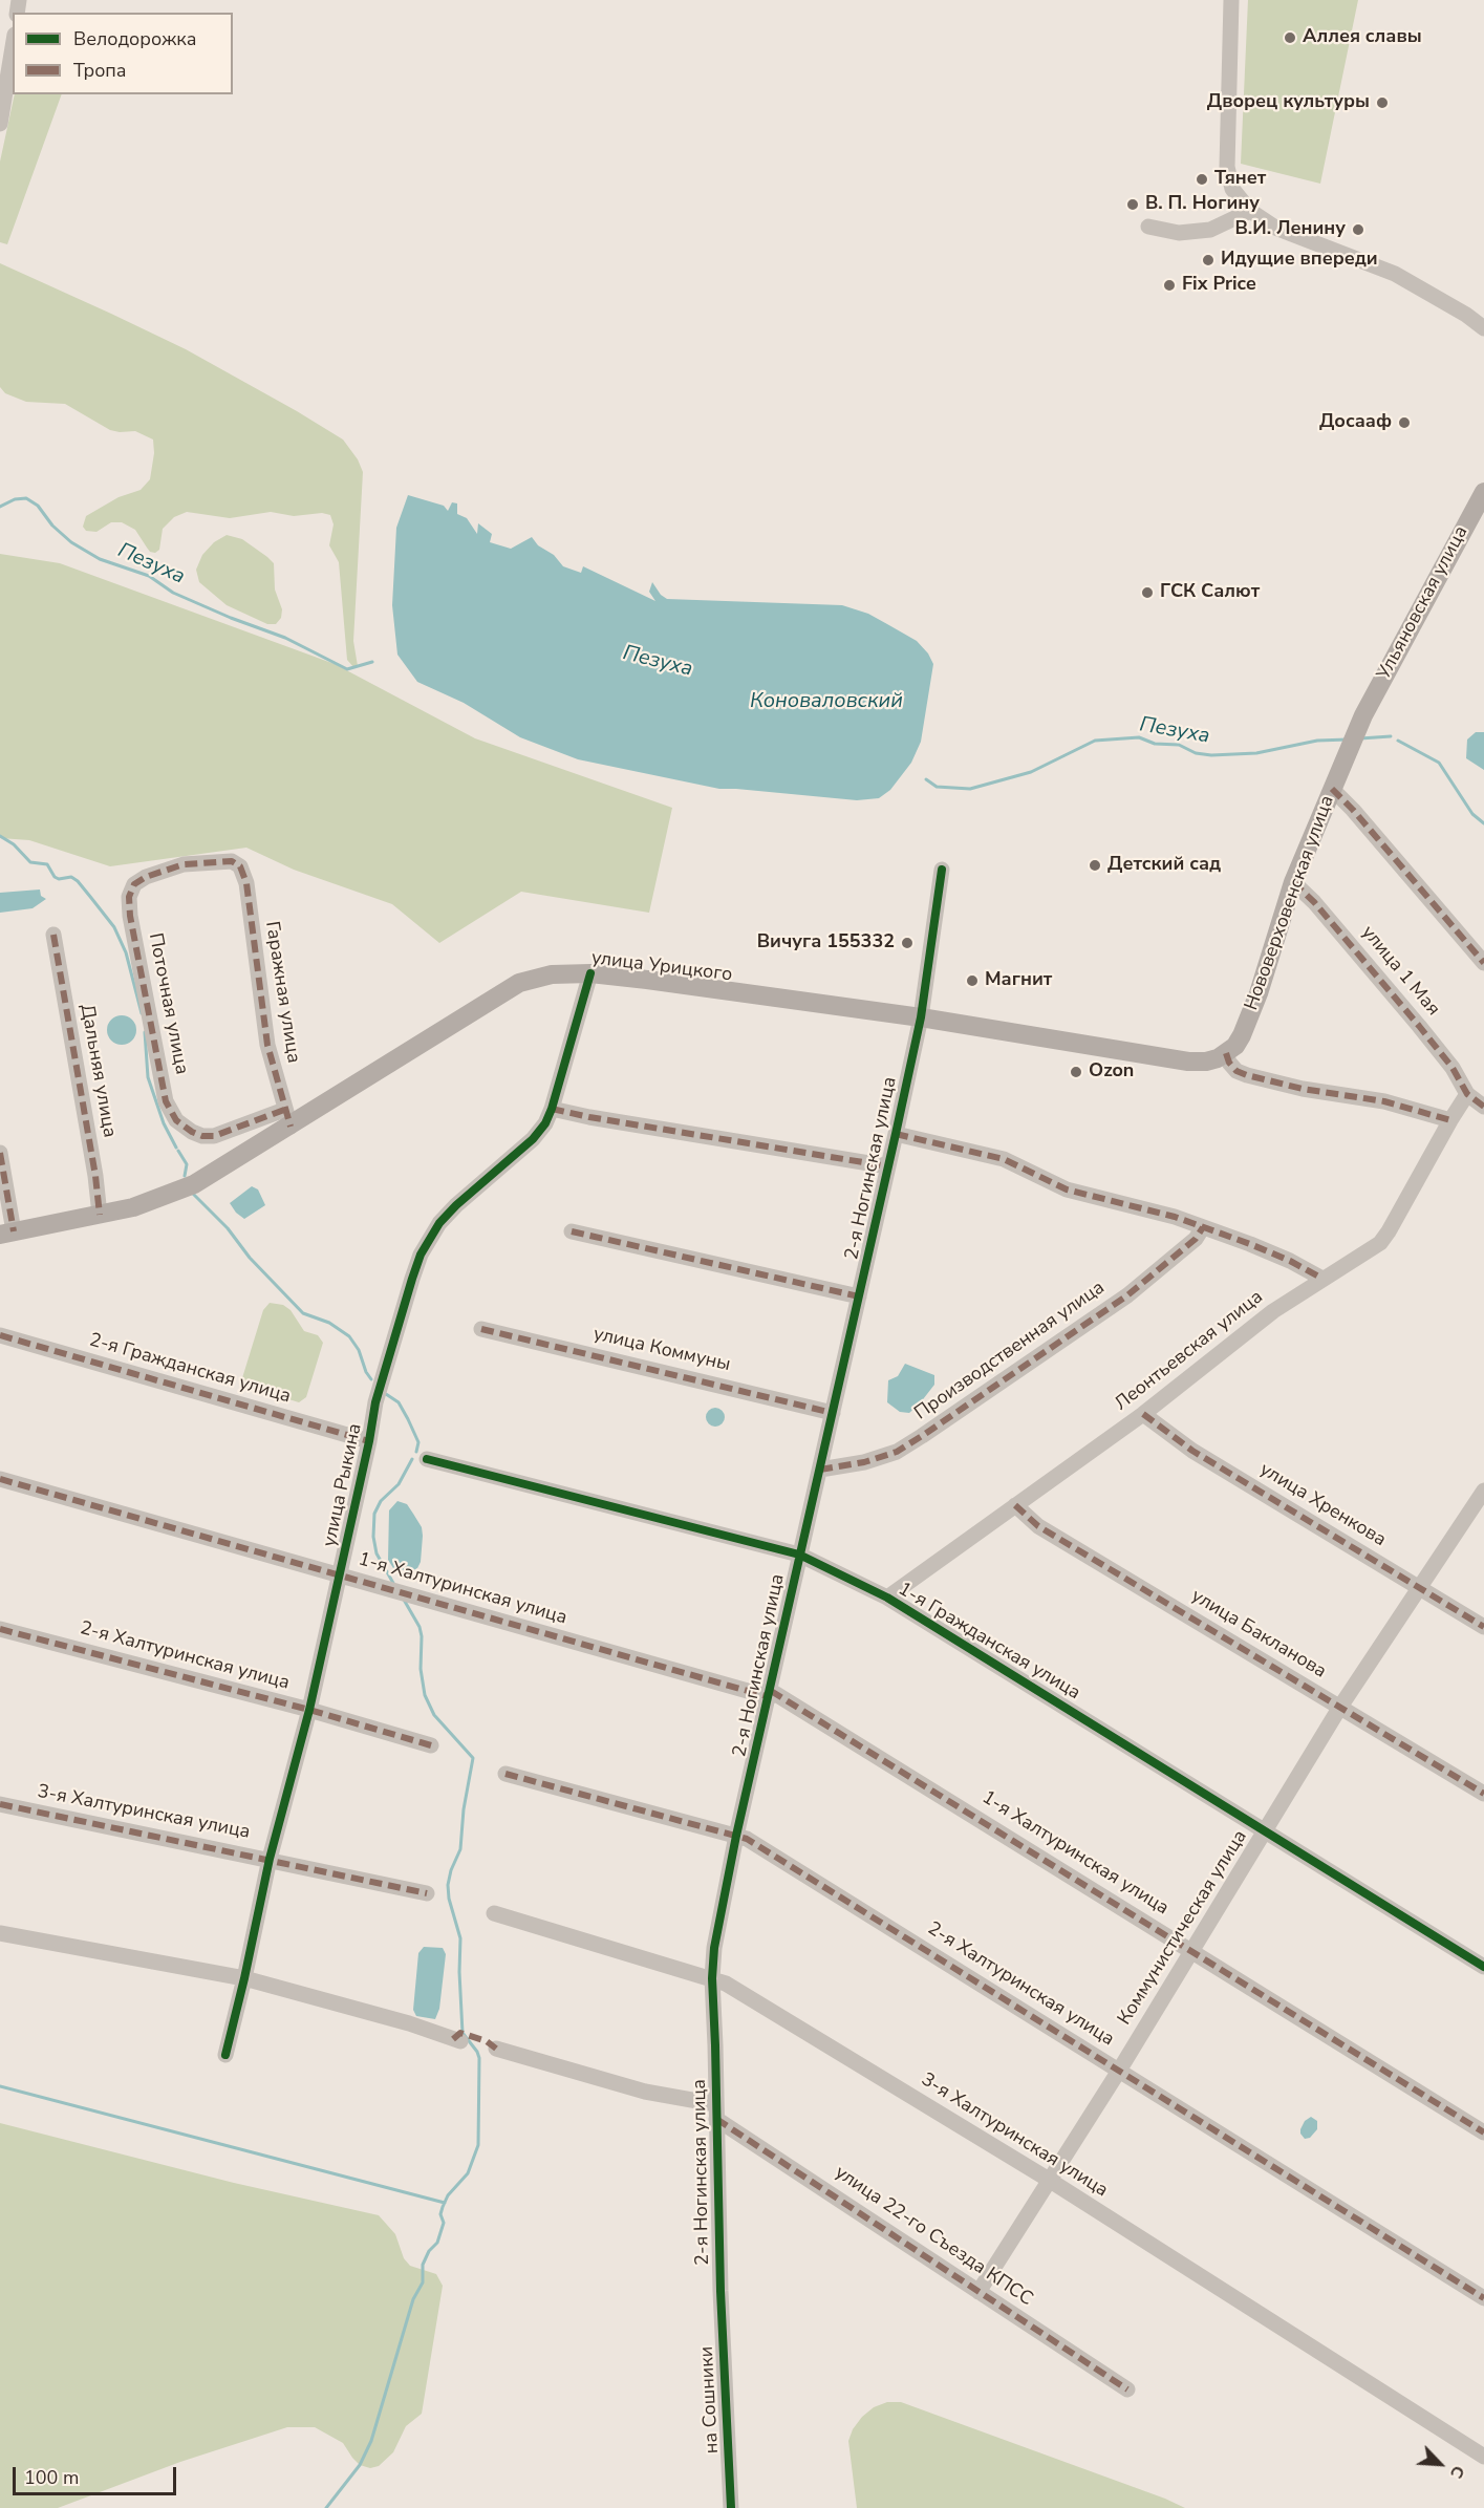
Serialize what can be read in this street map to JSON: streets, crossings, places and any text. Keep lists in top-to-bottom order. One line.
{"streets":{"main road":["Ульяновская улица","Нововерховенская улица","улица Урицкого"],"street":["улица 1 Мая","Гаражная улица","Поточная улица","Дальняя улица","2-я Ногинская улица","улица Коммуны","Производственная улица","Леонтьевская улица","2-я Гражданская улица","улица Рыкина","улица Хренкова","1-я Халтуринская улица","улица Бакланова","1-я Гражданская улица","2-я Халтуринская улица","3-я Халтуринская улица","Коммунистическая улица","улица 22-го Съезда КПСС","на Сошники"]},"crossings":[["Ульяновская улица","Нововерховенская улица"],["Нововерховенская улица","улица Урицкого"],["Нововерховенская улица","улица 1 Мая"],["улица Урицкого","Гаражная улица"],["улица Урицкого","Поточная улица"],["улица Урицкого","Дальняя улица"],["улица Урицкого","2-я Ногинская улица"],["улица Урицкого","улица Рыкина"],["улица 1 Мая","Леонтьевская улица"],["Гаражная улица","Поточная улица"],["2-я Ногинская улица","улица Коммуны"],["2-я Ногинская улица","Производственная улица"],["2-я Ногинская улица","1-я Халтуринская улица"],["2-я Ногинская улица","1-я Гражданская улица"],["2-я Ногинская улица","2-я Халтуринская улица"],["2-я Ногинская улица","3-я Халтуринская улица"],["2-я Ногинская улица","улица 22-го Съезда КПСС"],["2-я Ногинская улица","на Сошники"],["Леонтьевская улица","улица Хренкова"],["Леонтьевская улица","улица Бакланова"],["Леонтьевская улица","1-я Гражданская улица"],["2-я Гражданская улица","улица Рыкина"],["улица Рыкина","1-я Халтуринская улица"],["улица Рыкина","2-я Халтуринская улица"],["улица Рыкина","3-я Халтуринская улица"],["улица Хренкова","Коммунистическая улица"],["1-я Халтуринская улица","Коммунистическая улица"],["улица Бакланова","Коммунистическая улица"],["1-я Гражданская улица","Коммунистическая улица"],["2-я Халтуринская улица","Коммунистическая улица"],["3-я Халтуринская улица","Коммунистическая улица"],["Коммунистическая улица","улица 22-го Съезда КПСС"]],"water":["Пезуха","Коноваловский"],"places":["Аллея славы","Дворец культуры","Тянет","В. П. Ногину","В.И. Ленину","Идущие впереди","Fix Price","Досааф","ГСК Салют","Детский сад","Вичуга 155332","Магнит","Ozon"],"legend":["Велодорожка","Тропа"],"scale_bar":"100 m","north":"bottom right"}
